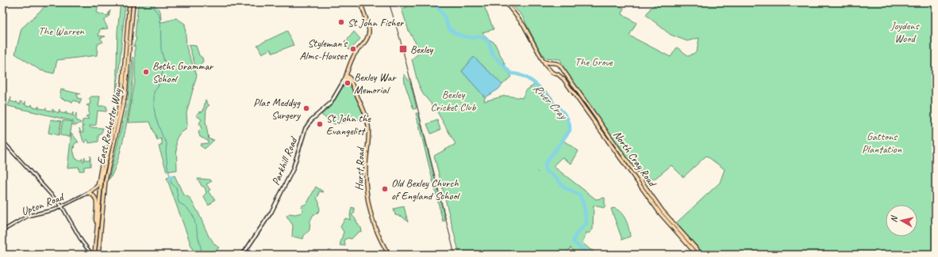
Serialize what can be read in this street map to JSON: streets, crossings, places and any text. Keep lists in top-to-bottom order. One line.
{"streets":{"main road":["East Rochester Way","North Cray Road","Parkhill Road","Hurst Road"],"street":["Upton Road"]},"crossings":[["Parkhill Road","Hurst Road"]],"water":["River Cray"],"parks":["Joydens Wood","The Warren","The Grove","Bexley Cricket Club","Gattons Plantation"],"places":{"other":["St John Fisher","Styleman's Alms-Houses","Beths Grammar School","Bexley War Memorial","Plas Meddyg Surgery","St John the Evangelist","Old Bexley Church of England School"],"transit":["Bexley"]},"north":"left"}
